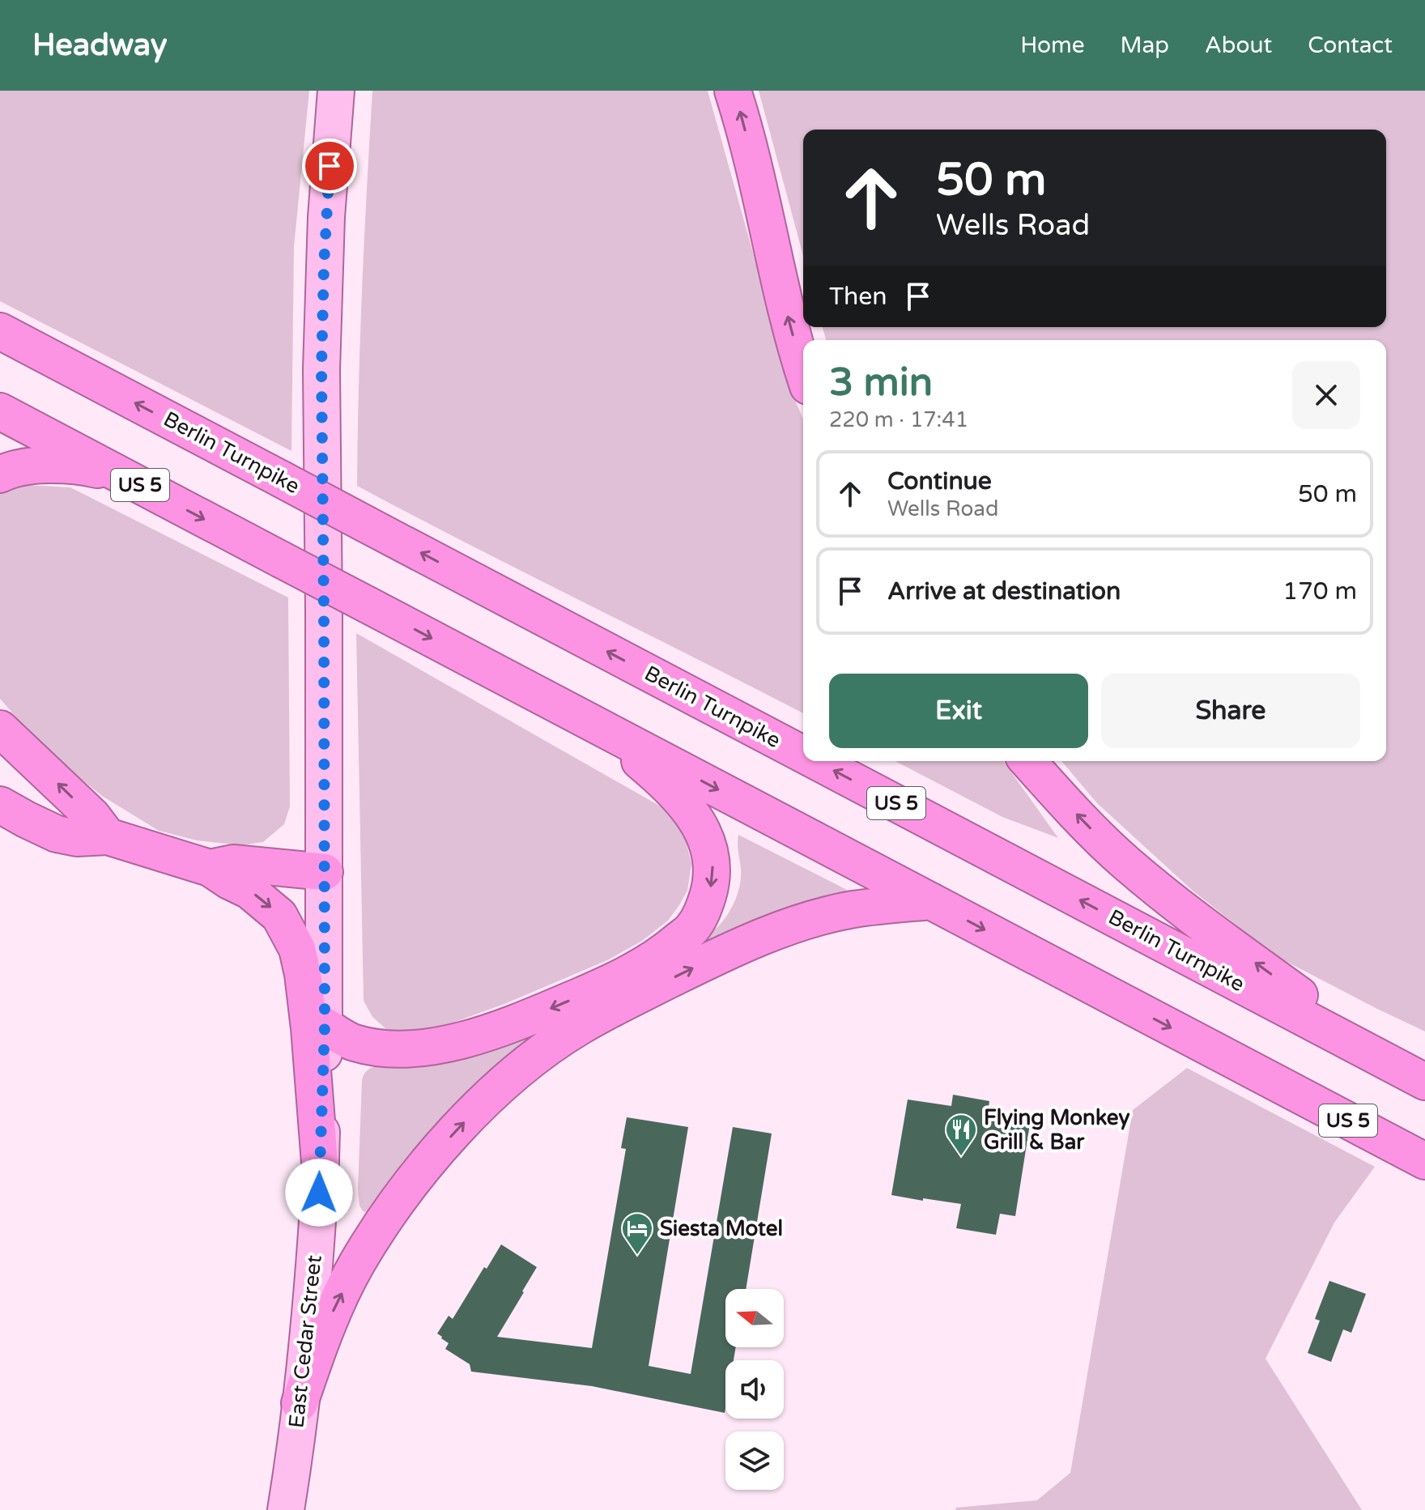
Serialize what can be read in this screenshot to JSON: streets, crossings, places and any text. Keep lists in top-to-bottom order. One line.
{"streets":{"highway":["Berlin Turnpike","US 5"],"main road":["East Cedar Street"]},"places":{"restaurant":["Flying Monkey Grill & Bar"],"hotel":["Siesta Motel"]},"north":"left","page":{"header":"Headway","nav":["Home","Map","About","Contact"],"turn":["50 m","Wells Road"],"then":"Then","heading":["3 min","220 m · 17:41"],"list":[{"name":"Continue","note":"Wells Road","value":"50 m"},{"name":"Arrive at destination","value":"170 m"}],"buttons":["Exit","Share"]}}
